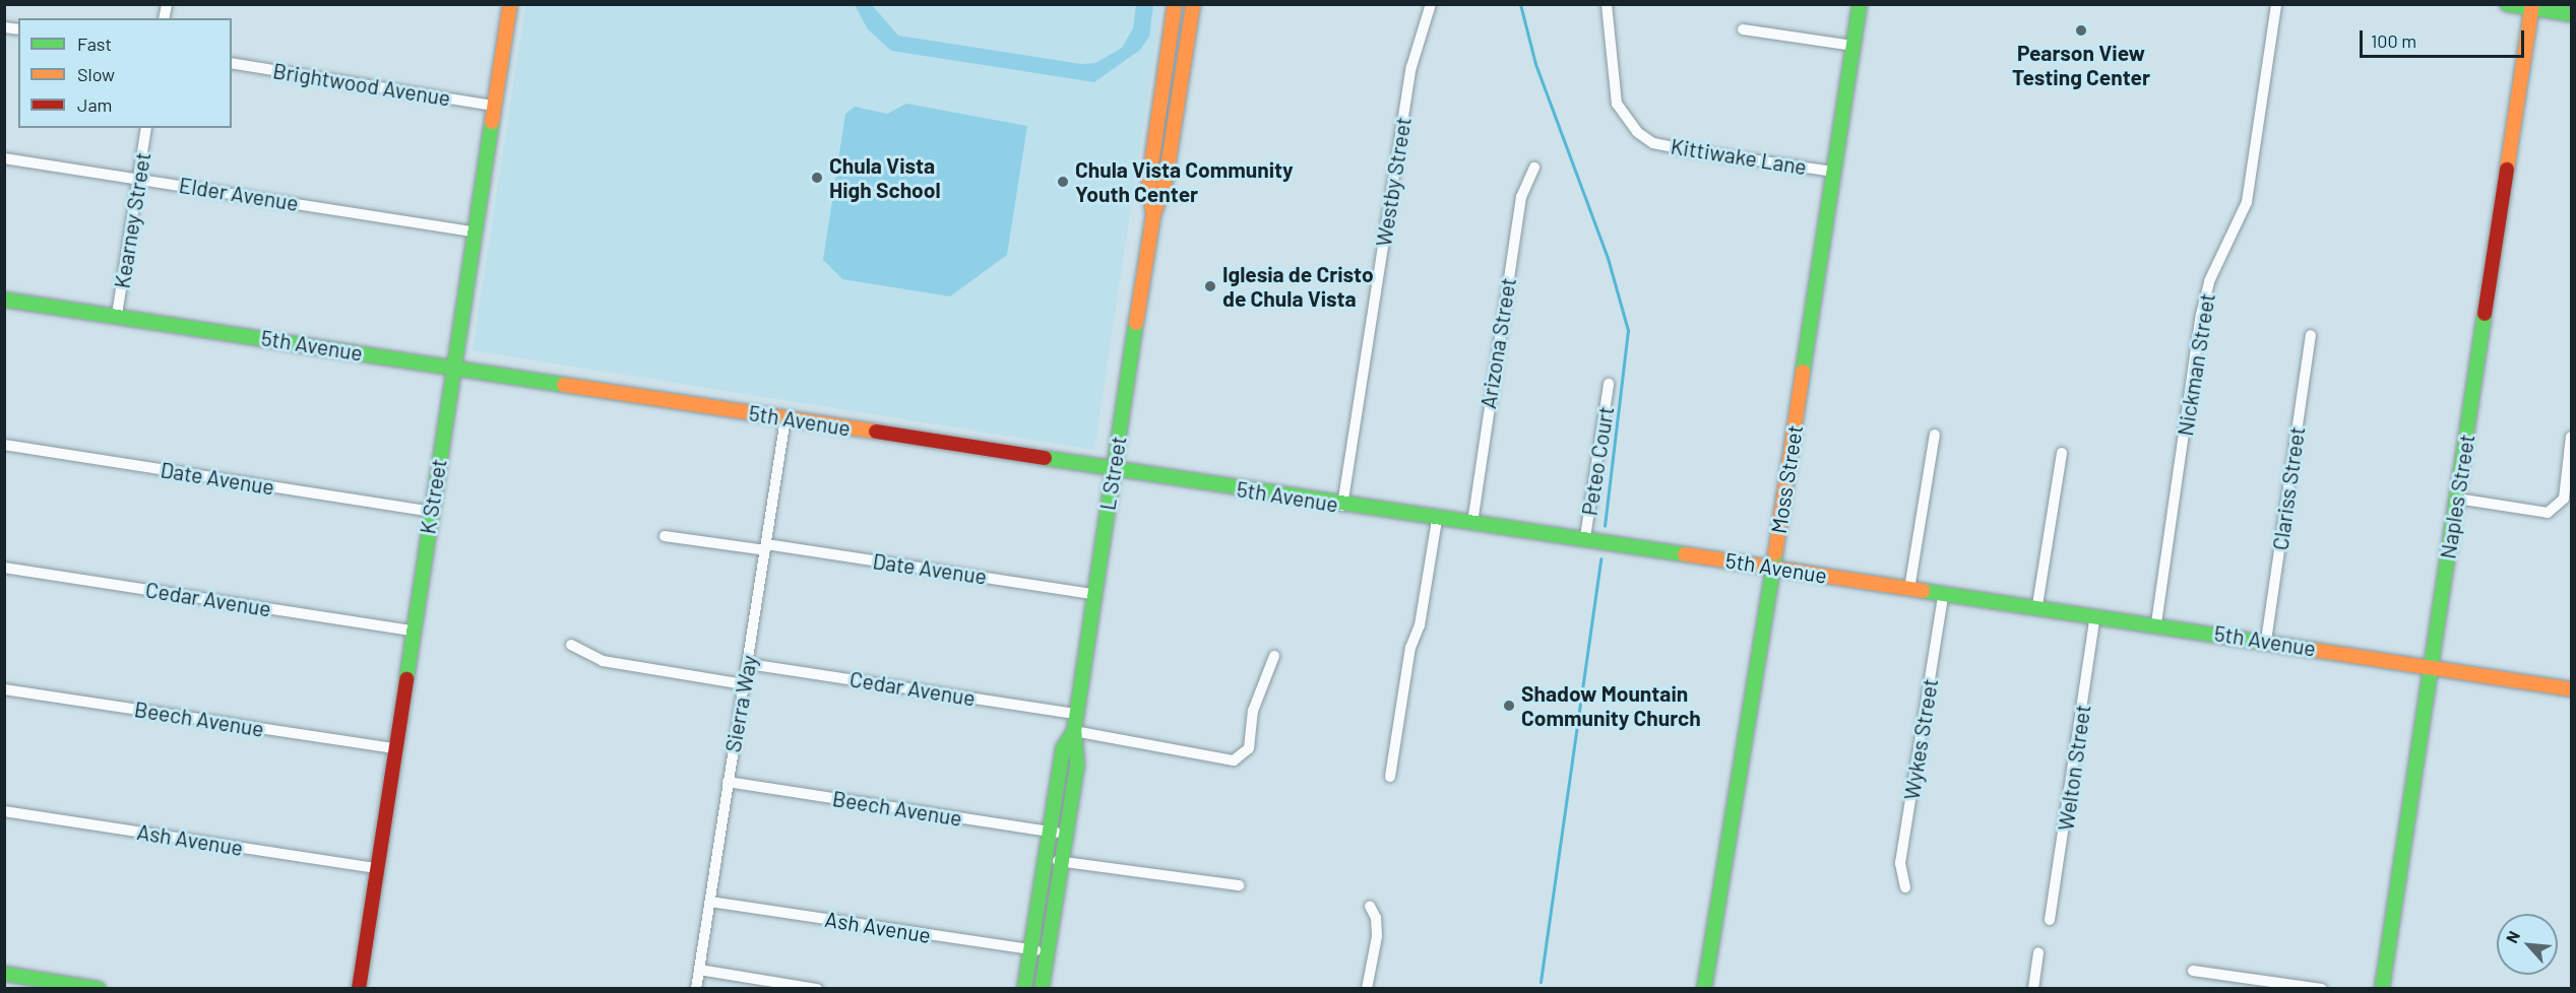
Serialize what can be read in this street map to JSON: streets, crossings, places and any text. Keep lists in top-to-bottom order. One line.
{"streets":{"street":["Brightwood Avenue","Kittiwake Lane","Westby Street","Elder Avenue","Kearney Street","Arizona Street","5th Avenue","Nickman Street","Peteo Court","L Street","Date Avenue","Moss Street","Clariss Street","K Street","Naples Street","Cedar Avenue","Sierra Way","Beech Avenue","Wykes Street","Welton Street","Ash Avenue"]},"crossings":[["Brightwood Avenue","K Street"],["Kittiwake Lane","Moss Street"],["Westby Street","5th Avenue"],["Elder Avenue","Kearney Street"],["Elder Avenue","K Street"],["Kearney Street","5th Avenue"],["Arizona Street","5th Avenue"],["5th Avenue","Nickman Street"],["5th Avenue","Peteo Court"],["5th Avenue","L Street"],["5th Avenue","Moss Street"],["5th Avenue","Clariss Street"],["5th Avenue","K Street"],["5th Avenue","Naples Street"],["5th Avenue","Sierra Way"],["5th Avenue","Wykes Street"],["5th Avenue","Welton Street"],["L Street","Date Avenue"],["L Street","Cedar Avenue"],["L Street","Beech Avenue"],["L Street","Ash Avenue"],["Date Avenue","K Street"],["Date Avenue","Sierra Way"],["K Street","Cedar Avenue"],["K Street","Beech Avenue"],["K Street","Ash Avenue"],["Cedar Avenue","Sierra Way"],["Sierra Way","Beech Avenue"],["Sierra Way","Ash Avenue"]],"places":["Pearson View Testing Center","Chula Vista High School","Chula Vista Community Youth Center","Iglesia de Cristo de Chula Vista","Shadow Mountain Community Church"],"legend":["Fast","Slow","Jam"],"scale_bar":"100 m","north":"top left"}
